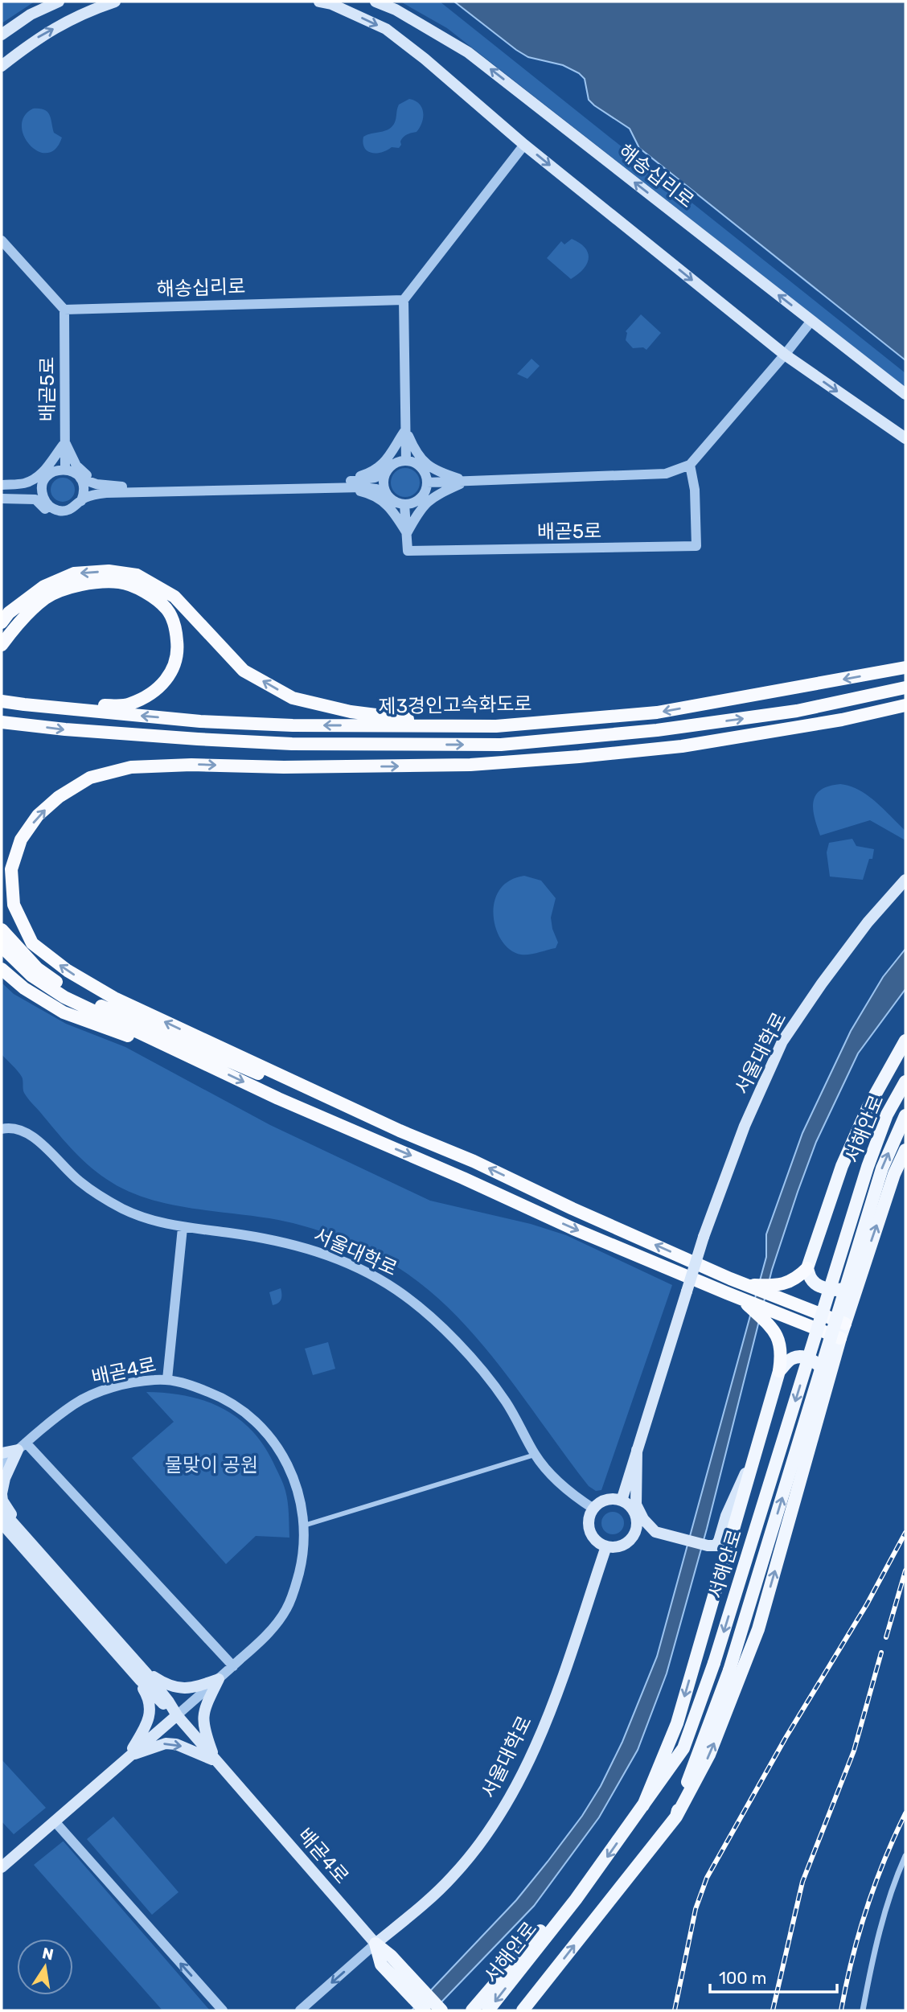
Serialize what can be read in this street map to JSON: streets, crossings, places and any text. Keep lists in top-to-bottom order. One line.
{"streets":{"highway":["제3경인고속화도로"],"main road":["해송십리로","서울대학로","서해안로","배곧4로"],"street":["배곧5로"]},"crossings":[["해송십리로","배곧5로"],["서울대학로","배곧4로"]],"parks":["물맞이 공원"],"scale_bar":"100 m","north":"top"}
